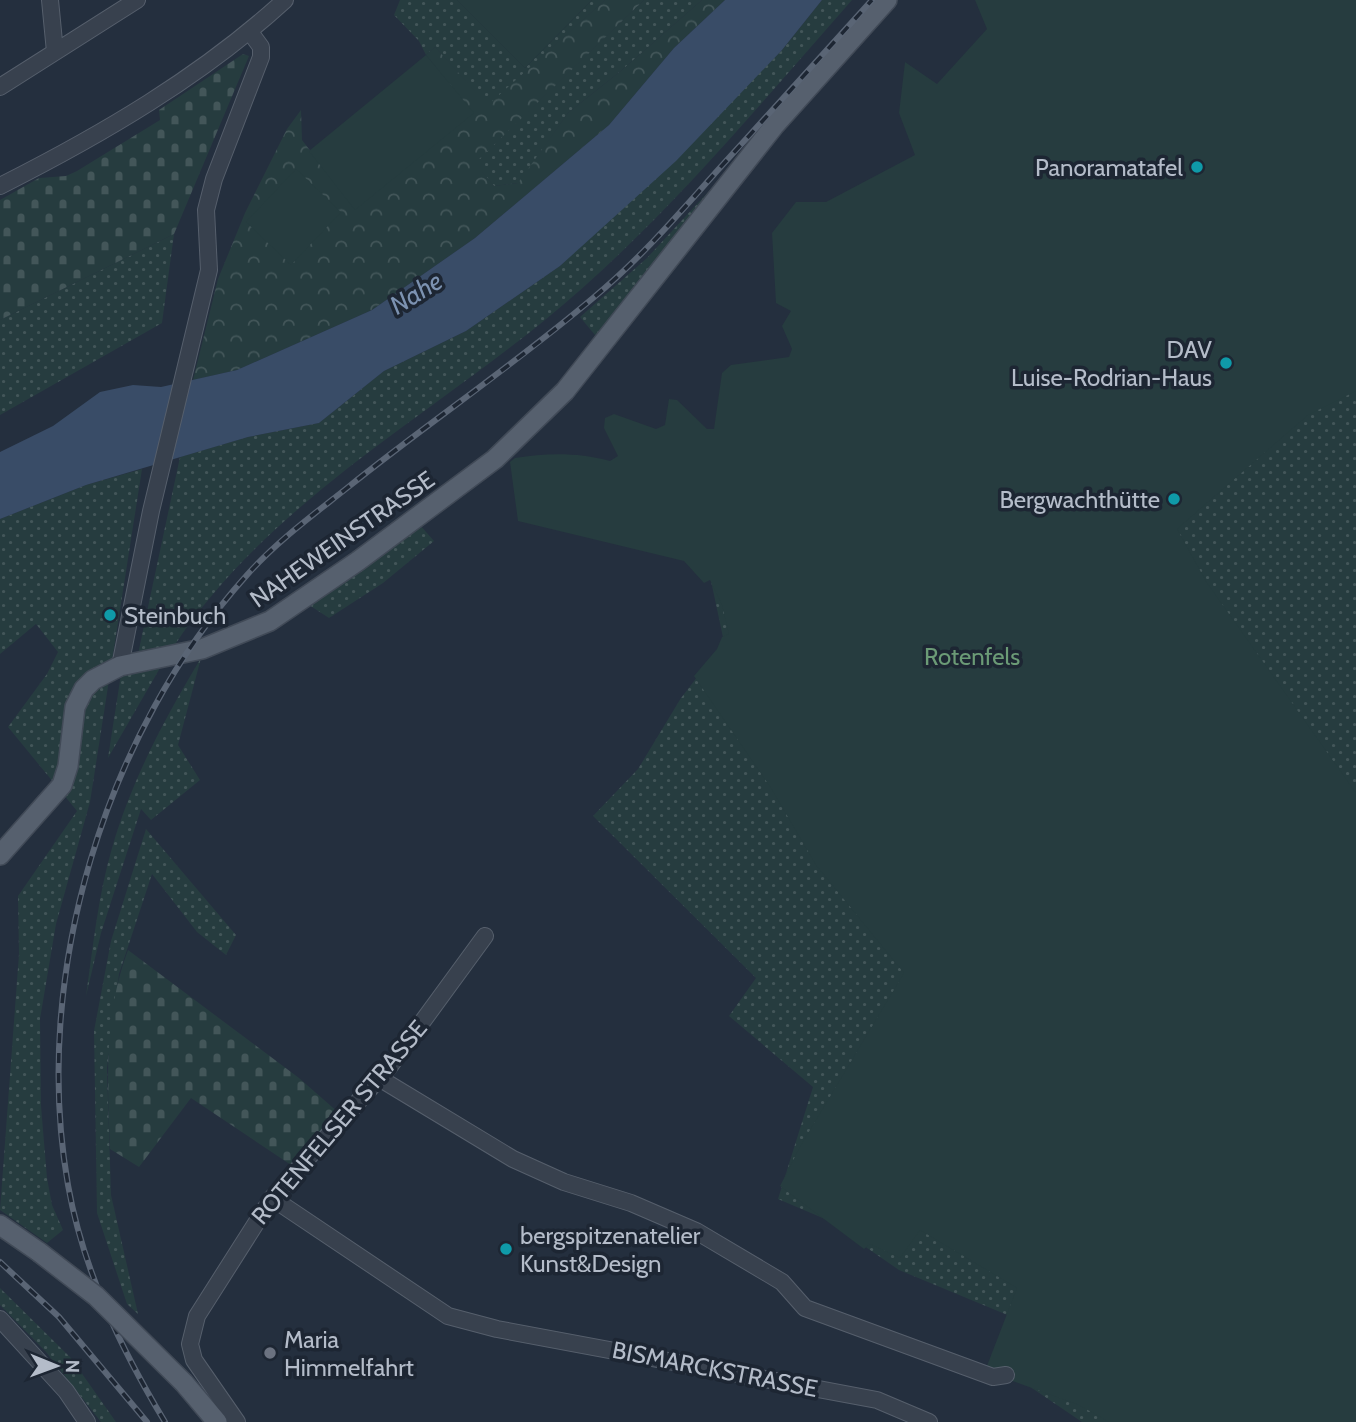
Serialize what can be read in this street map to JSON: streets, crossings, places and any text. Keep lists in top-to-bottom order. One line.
{"streets":{"main road":["NAHEWEINSTRASSE"],"street":["ROTENFELSER STRASSE","BISMARCKSTRASSE"]},"crossings":[["ROTENFELSER STRASSE","BISMARCKSTRASSE"]],"water":["Nahe"],"parks":["Rotenfels"],"places":["Panoramatafel","DAV Luise-Rodrian-Haus","Bergwachthütte","Steinbuch","bergspitzenatelier Kunst&Design","Maria Himmelfahrt"],"north":"right"}
